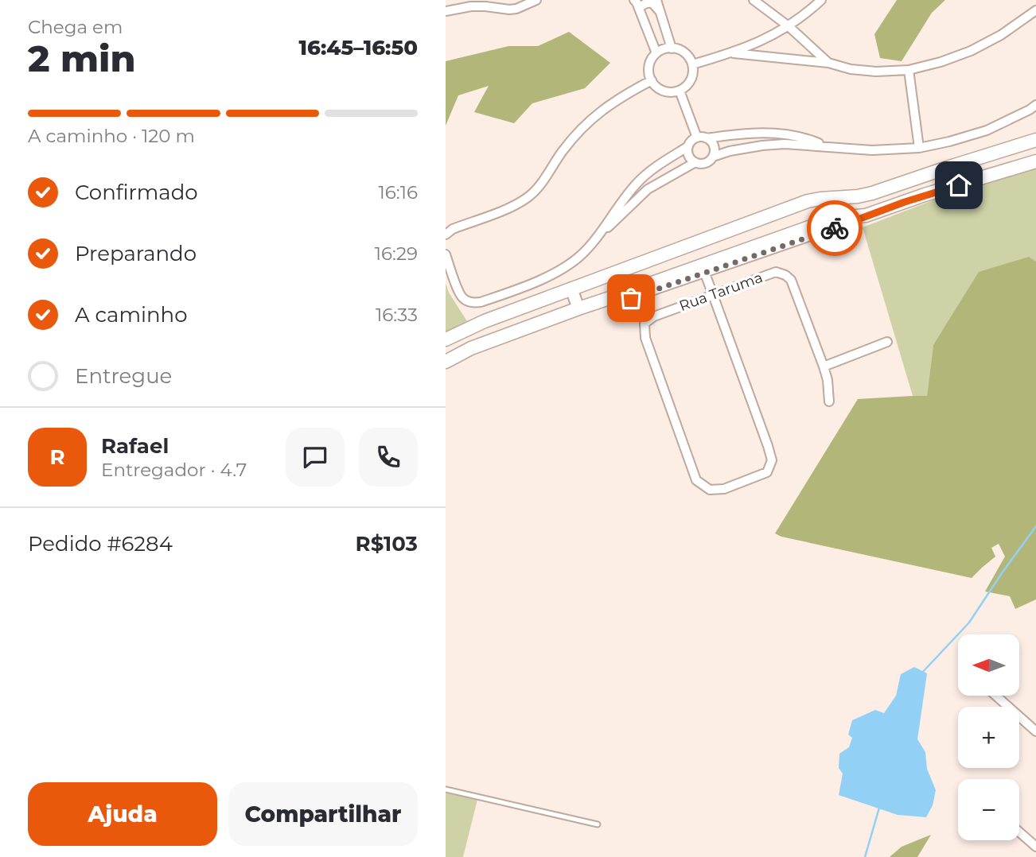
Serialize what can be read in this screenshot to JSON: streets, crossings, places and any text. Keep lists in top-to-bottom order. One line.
{"streets":{"street":["Rua Taruma"]},"north":"left","page":{"heading":["2 min","Chega em","16:45–16:50"],"panel":["Rafael","Entregador · 4.7","Pedido #6284","R$103"],"bar":"A caminho · 120 m","list":[["Confirmado","16:16"],["Preparando","16:29"],["A caminho","16:33"],"Entregue"],"round":"R","map_buttons":["+","−"],"buttons":["Ajuda","Compartilhar"]}}
